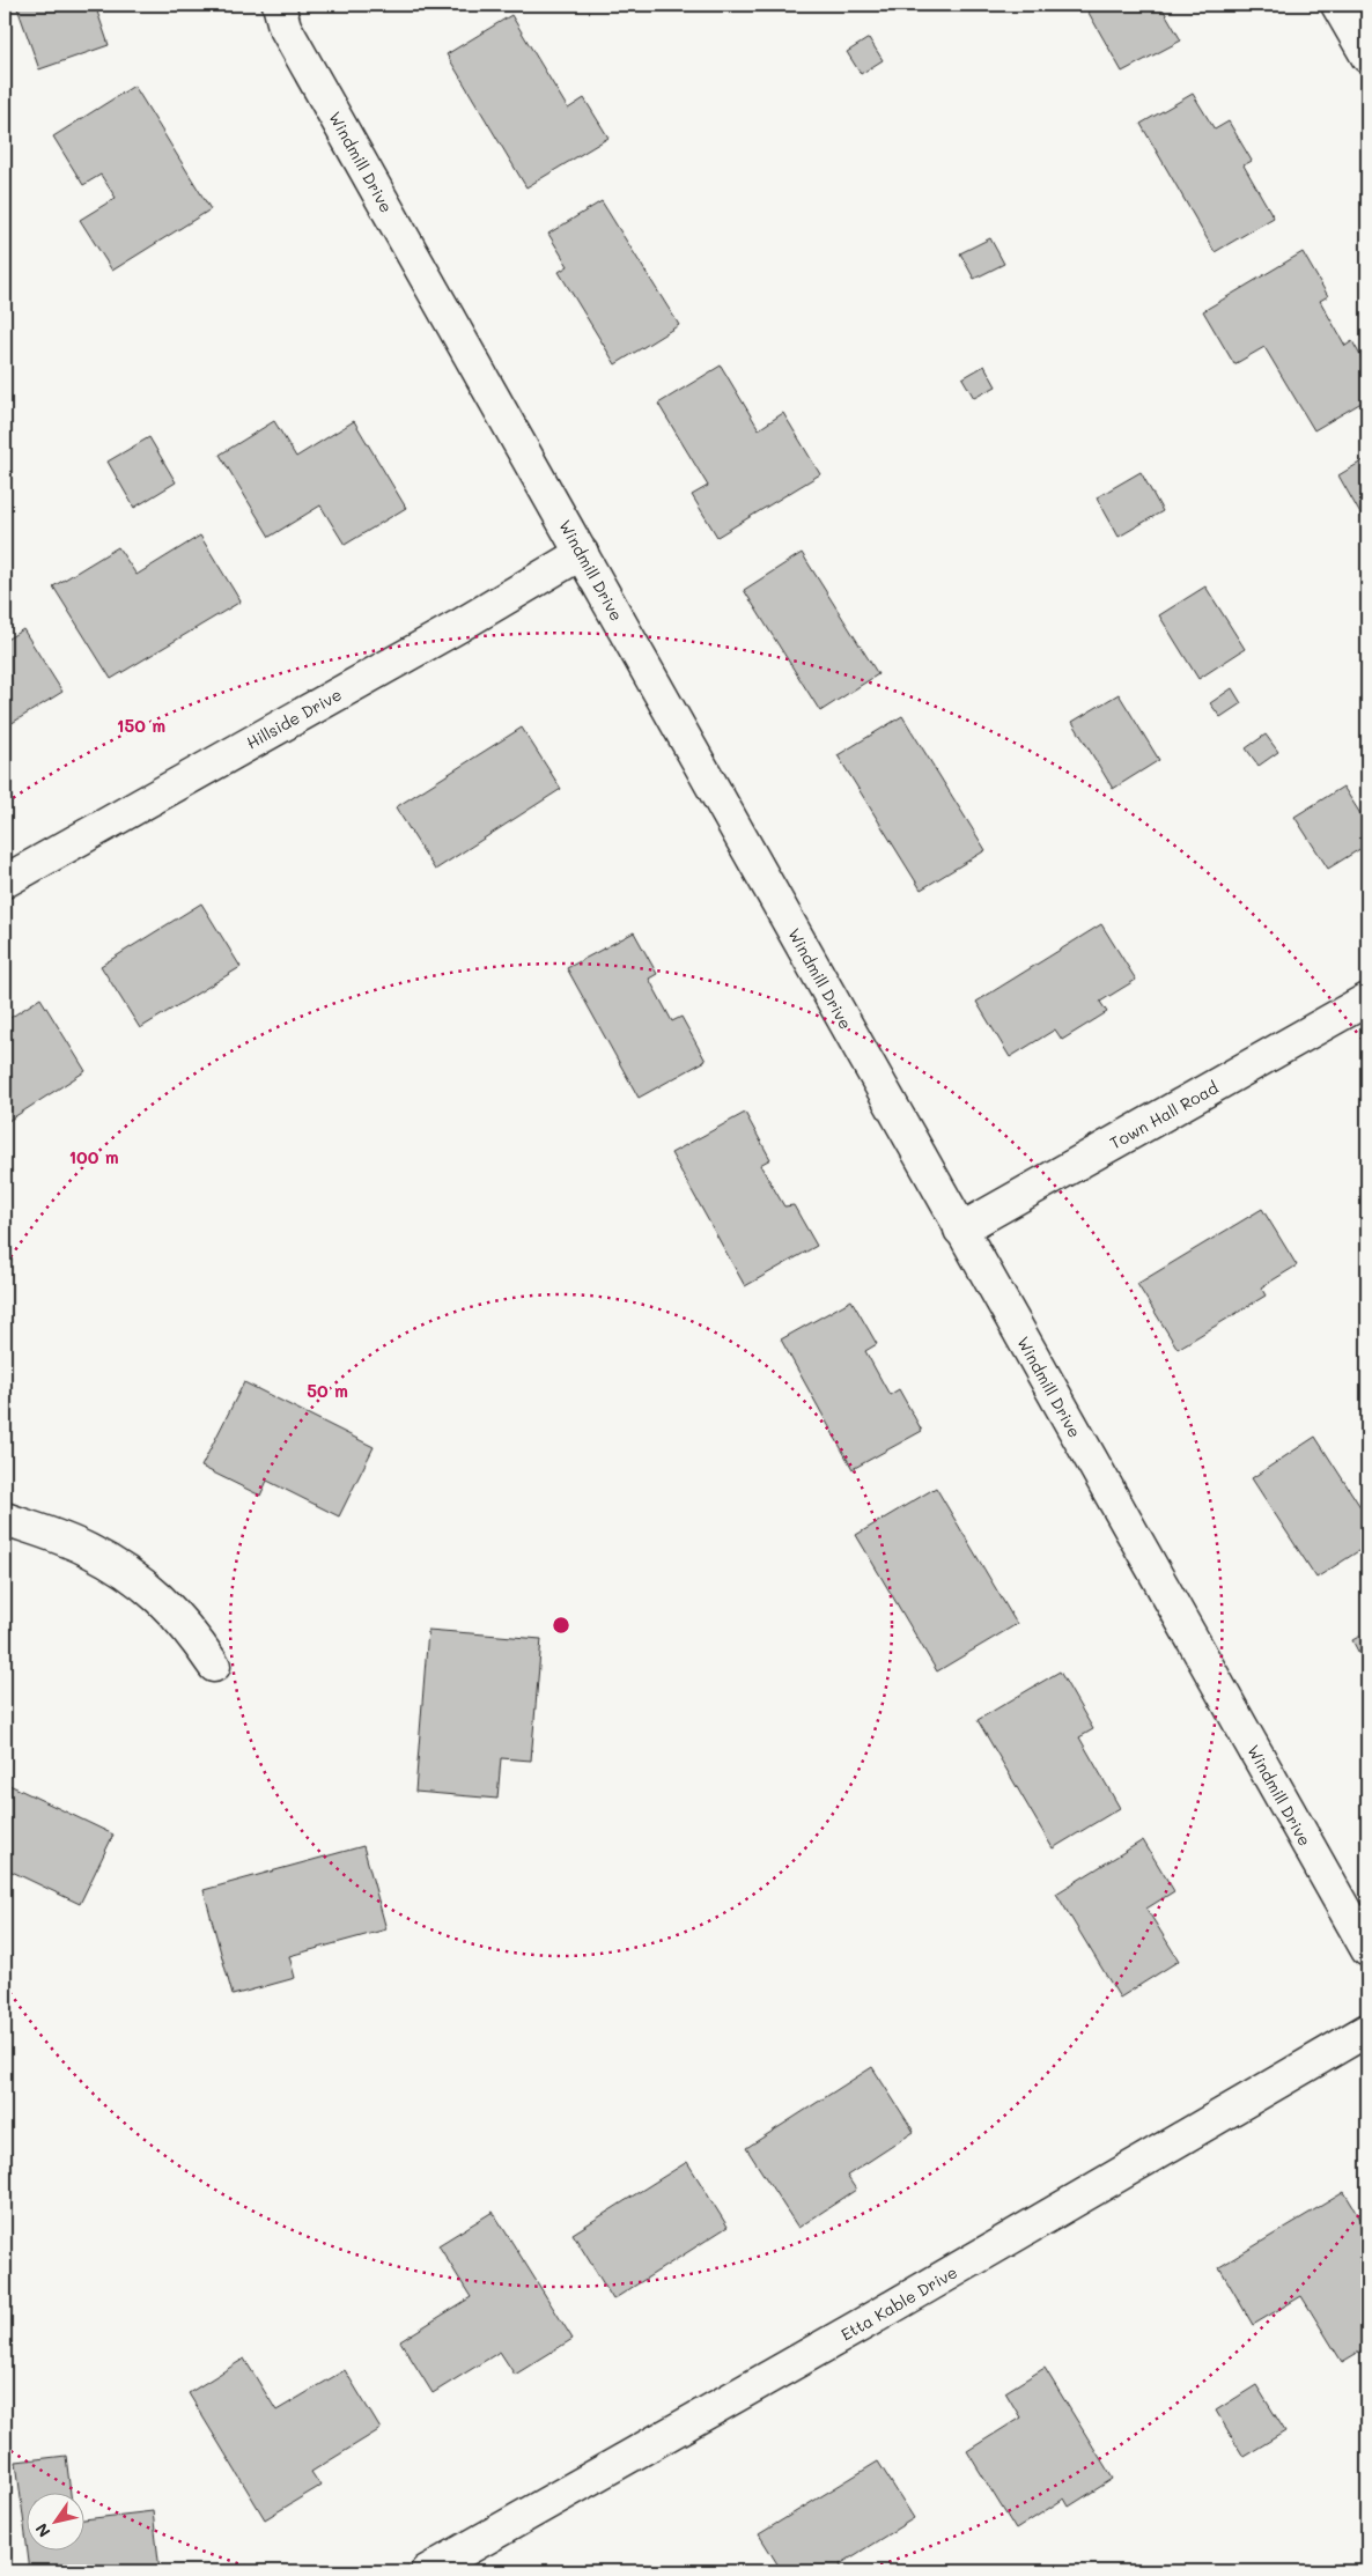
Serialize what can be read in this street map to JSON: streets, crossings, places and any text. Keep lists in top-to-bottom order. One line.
{"streets":{"street":["Windmill Drive","Hillside Drive","Town Hall Road","Etta Kable Drive"]},"crossings":[["Windmill Drive","Hillside Drive"],["Windmill Drive","Town Hall Road"]],"north":"bottom left","rings":["150 m","100 m","50 m"]}
